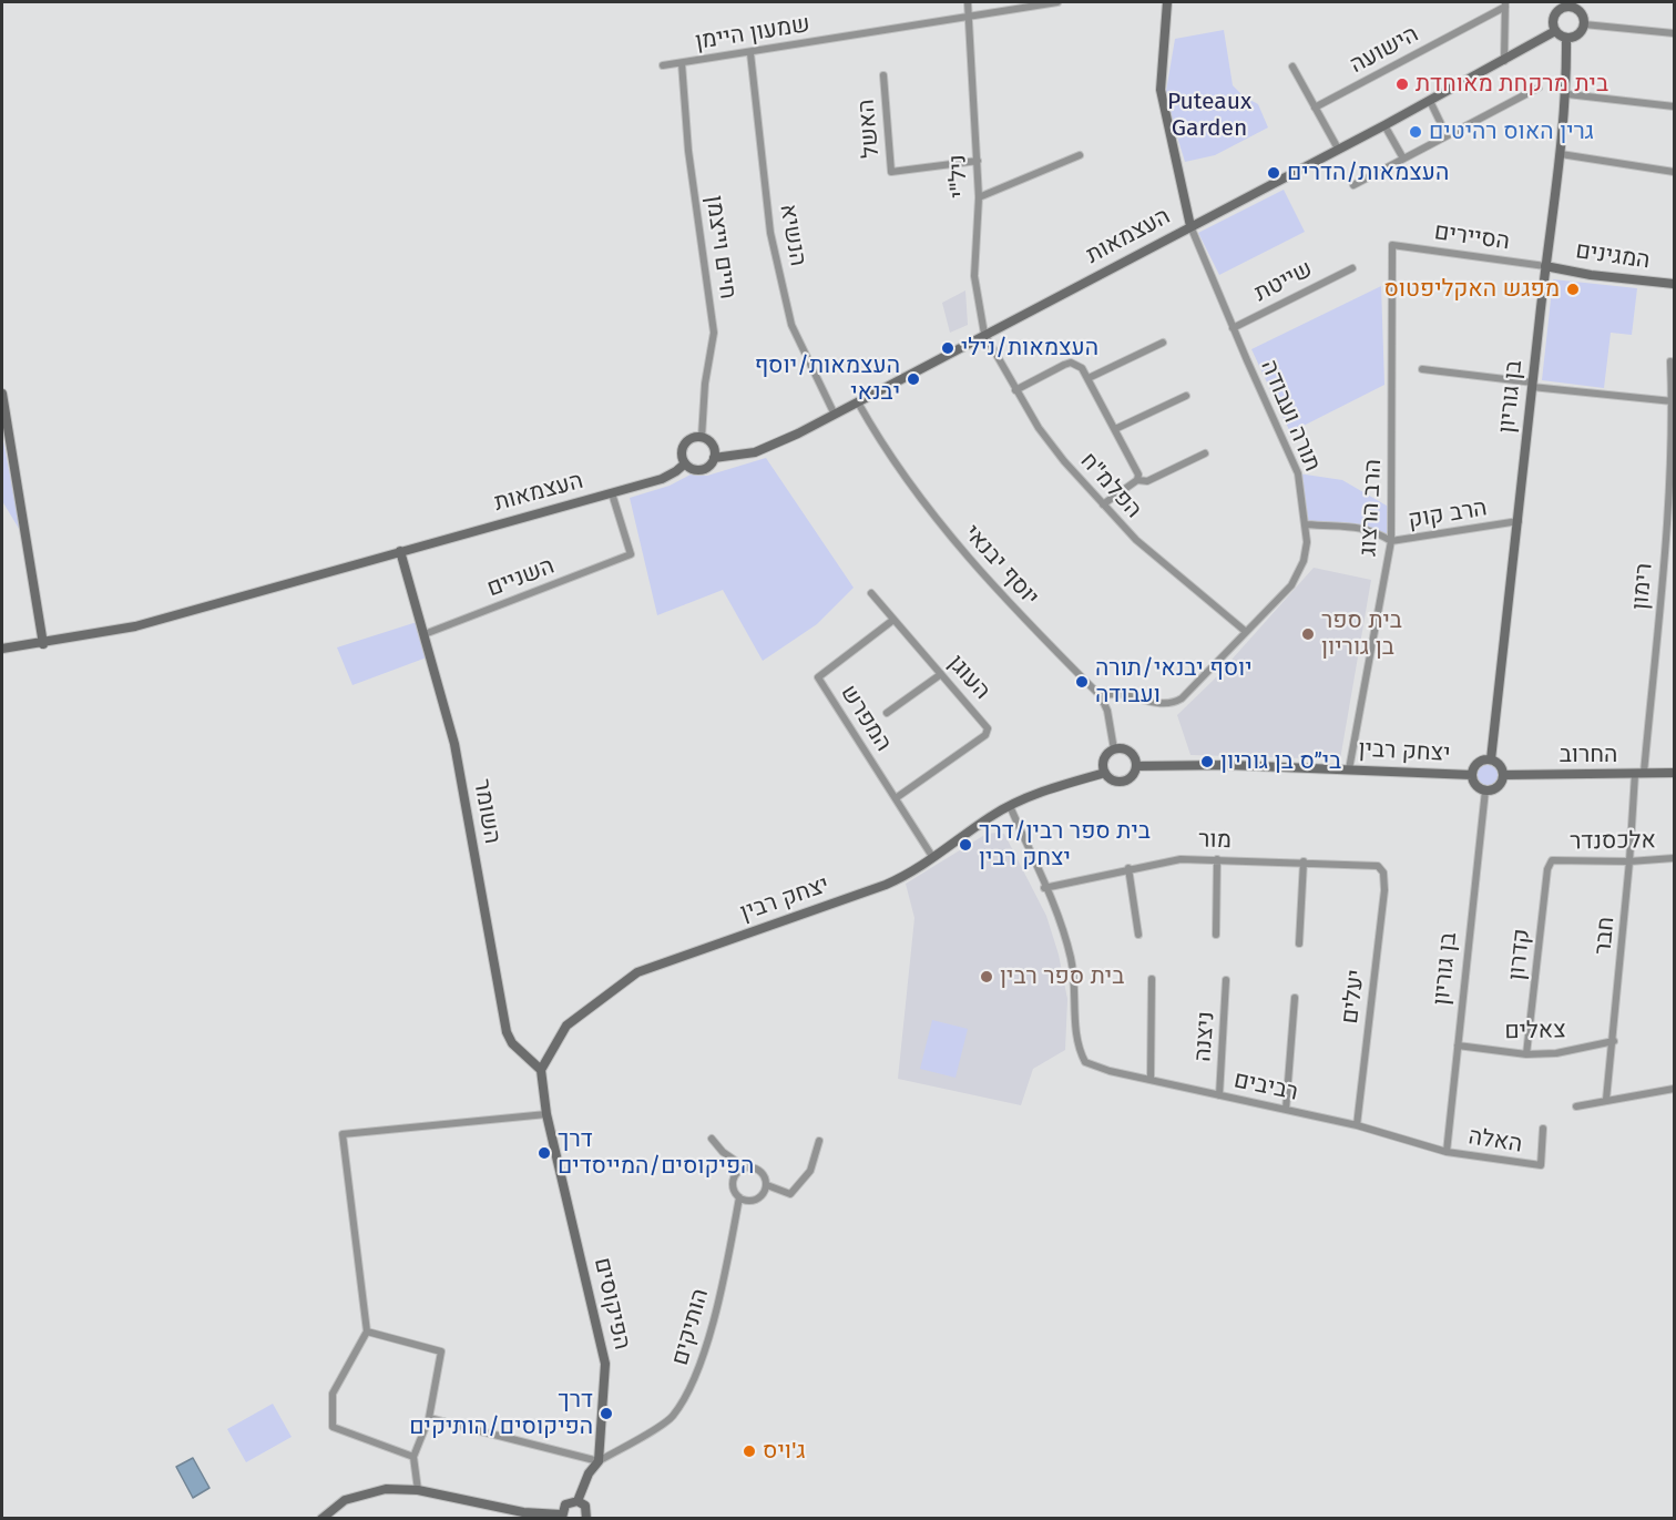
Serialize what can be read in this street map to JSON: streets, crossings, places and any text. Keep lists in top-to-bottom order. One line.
{"streets":{"street":["שמעון היימן","הישועה","האשל","ניל\"י","הנשיא","העצמאות","הסיירים","חיים וייצמן","המגינים","שייטת","בן גוריון","תורה ועבודה","הפלמ\"ח","הרב הרצוג","הרב קוק","יוסף יבנאי","השניים","רימון","העוגן","המפרש","יצחק רבין","החרוב","השומר","מור","אלכסנדר","חבר","קדרון","יעלים","צאלים","ניצנה","רביבים","האלה","הפיקוסים","הותיקים"]},"crossings":[["שמעון היימן","ניל\"י"],["שמעון היימן","הנשיא"],["שמעון היימן","חיים וייצמן"],["האשל","ניל\"י"],["ניל\"י","העצמאות"],["ניל\"י","הפלמ\"ח"],["הנשיא","העצמאות"],["העצמאות","חיים וייצמן"],["העצמאות","בן גוריון"],["העצמאות","תורה ועבודה"],["העצמאות","הפלמ\"ח"],["העצמאות","יוסף יבנאי"],["העצמאות","השניים"],["העצמאות","השומר"],["הסיירים","המגינים"],["הסיירים","בן גוריון"],["הסיירים","הרב הרצוג"],["המגינים","בן גוריון"],["שייטת","תורה ועבודה"],["בן גוריון","הרב קוק"],["בן גוריון","יצחק רבין"],["בן גוריון","החרוב"],["בן גוריון","צאלים"],["בן גוריון","רביבים"],["בן גוריון","האלה"],["תורה ועבודה","הפלמ\"ח"],["תורה ועבודה","הרב קוק"],["תורה ועבודה","יוסף יבנאי"],["הרב הרצוג","הרב קוק"],["הרב הרצוג","יצחק רבין"],["יוסף יבנאי","יצחק רבין"],["השניים","השומר"],["רימון","החרוב"],["רימון","חבר"],["העוגן","המפרש"],["המפרש","יצחק רבין"],["יצחק רבין","החרוב"],["יצחק רבין","השומר"],["החרוב","חבר"],["מור","יעלים"],["מור","רביבים"],["אלכסנדר","חבר"],["אלכסנדר","קדרון"],["חבר","צאלים"],["קדרון","צאלים"],["יעלים","רביבים"],["ניצנה","רביבים"],["רביבים","האלה"],["הפיקוסים","הותיקים"]],"parks":["Puteaux Garden"],"places":["בית מרקחת מאוחדת","גרין האוס רהיטים","העצמאות/הדרים","מפגש האקליפטוס","העצמאות/נילי","העצמאות/יוסף יבנאי","בית ספר בן גוריון","יוסף יבנאי/תורה ועבודה","בי״ס בן גוריון","בית ספר רבין/דרך יצחק רבין","בית ספר רבין","דרך הפיקוסים/המייסדים","דרך הפיקוסים/הותיקים","ג'ויס"]}
